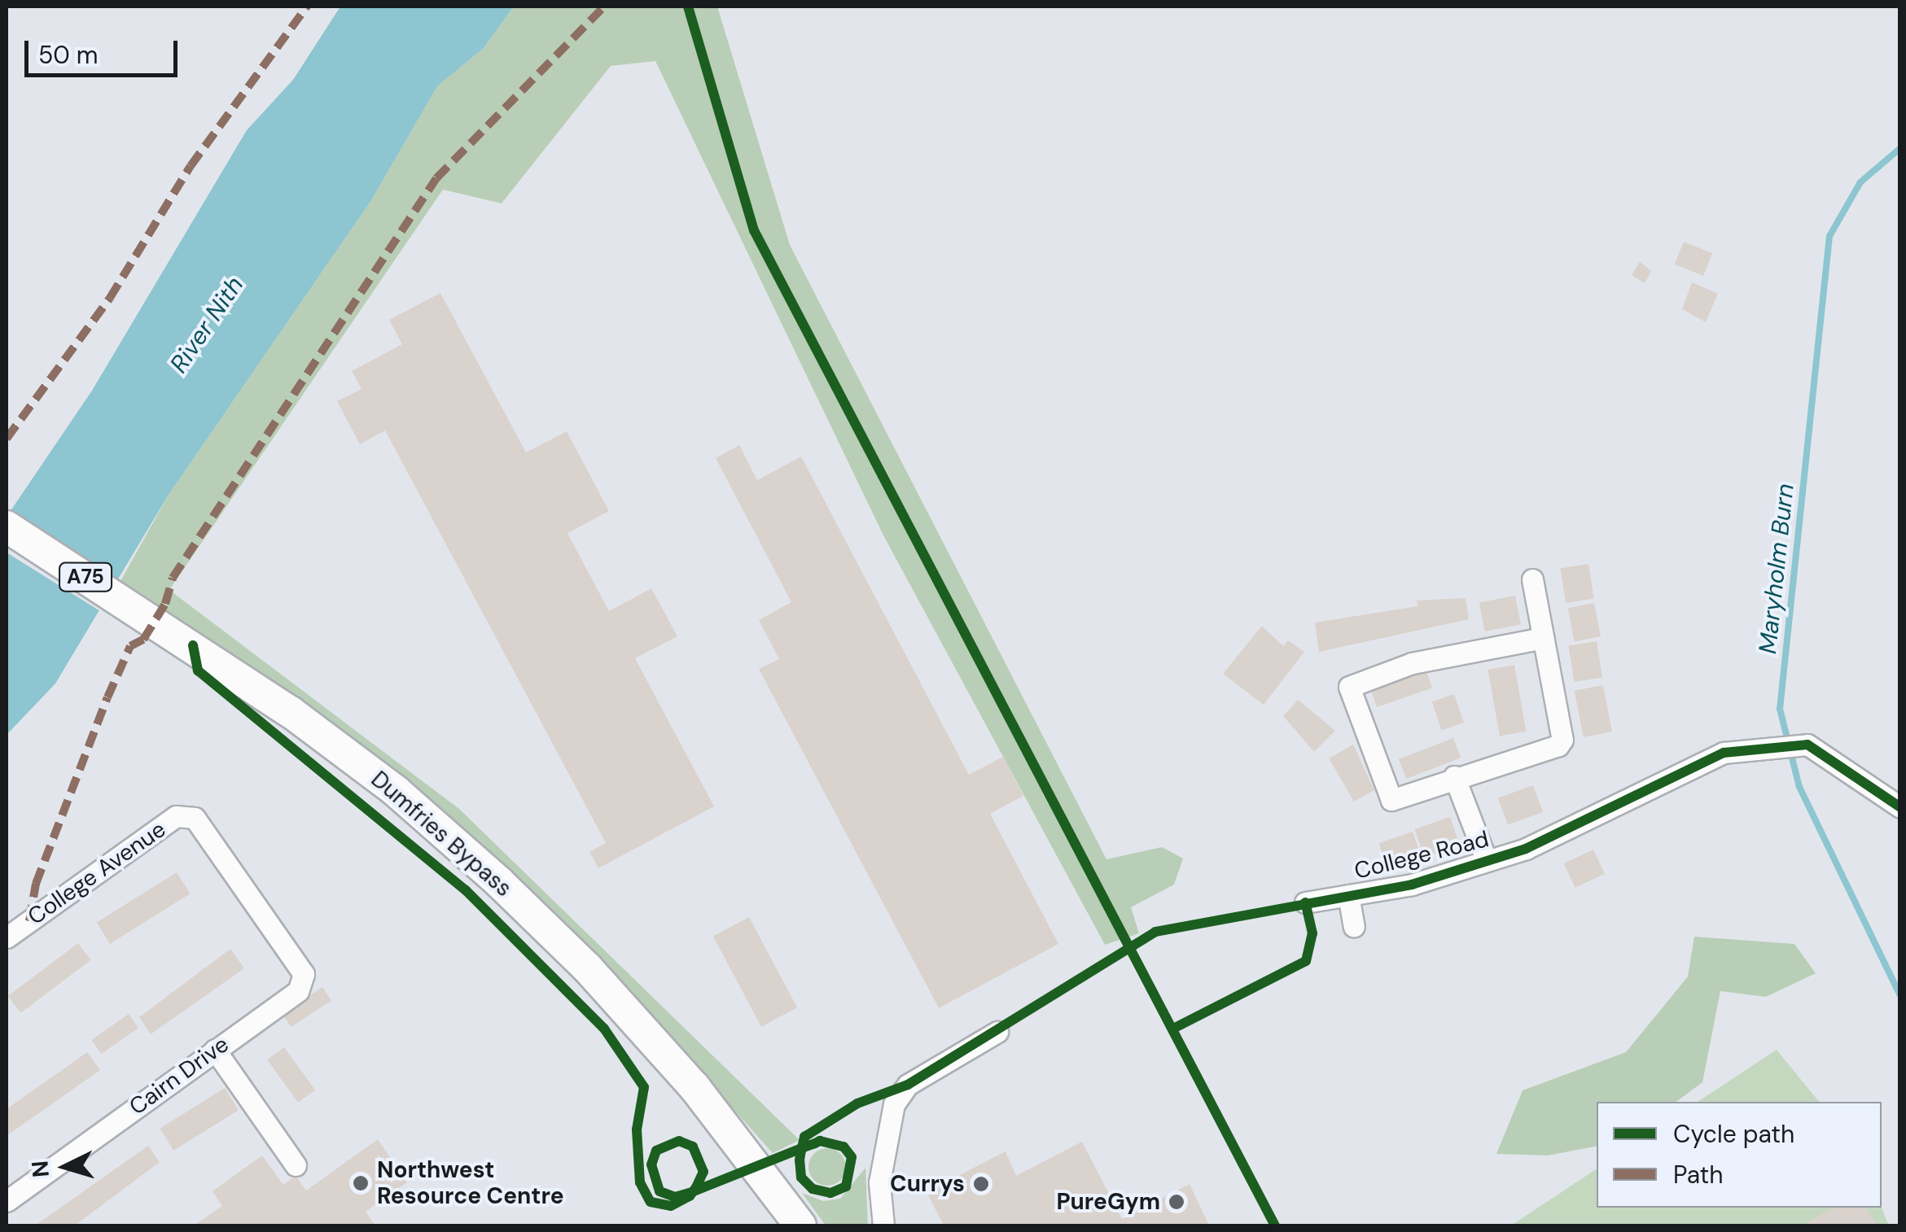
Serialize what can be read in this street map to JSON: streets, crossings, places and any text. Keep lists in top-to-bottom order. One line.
{"streets":{"highway":["A75","Dumfries Bypass"],"street":["College Road","College Avenue","Cairn Drive"]},"crossings":[["College Avenue","Cairn Drive"]],"water":["River Nith","Maryholm Burn"],"places":["Northwest Resource Centre","Currys","PureGym"],"legend":["Cycle path","Path"],"scale_bar":"50 m","north":"left"}
